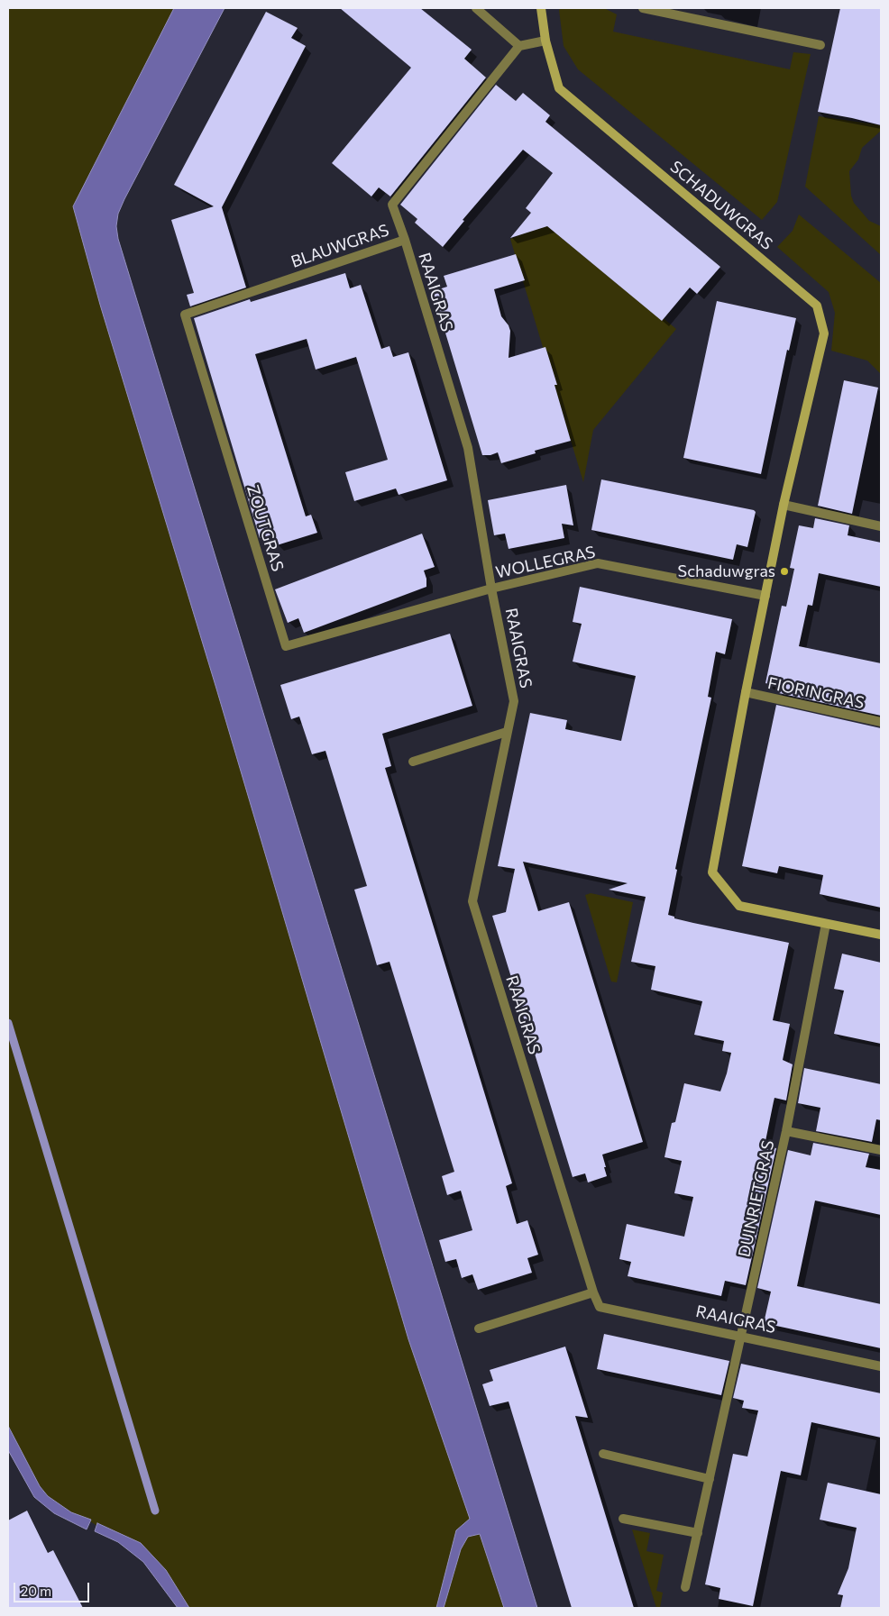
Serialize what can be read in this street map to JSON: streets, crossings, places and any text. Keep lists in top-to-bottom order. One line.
{"streets":{"street":["SCHADUWGRAS","BLAUWGRAS","RAAIGRAS","ZOUTGRAS","WOLLEGRAS","FIORINGRAS","DUINRIETGRAS"]},"crossings":[["SCHADUWGRAS","WOLLEGRAS"],["SCHADUWGRAS","FIORINGRAS"],["SCHADUWGRAS","DUINRIETGRAS"],["BLAUWGRAS","RAAIGRAS"],["BLAUWGRAS","ZOUTGRAS"],["RAAIGRAS","ZOUTGRAS"],["RAAIGRAS","WOLLEGRAS"],["RAAIGRAS","DUINRIETGRAS"],["ZOUTGRAS","WOLLEGRAS"]],"places":["Schaduwgras"],"scale_bar":"20 m"}
